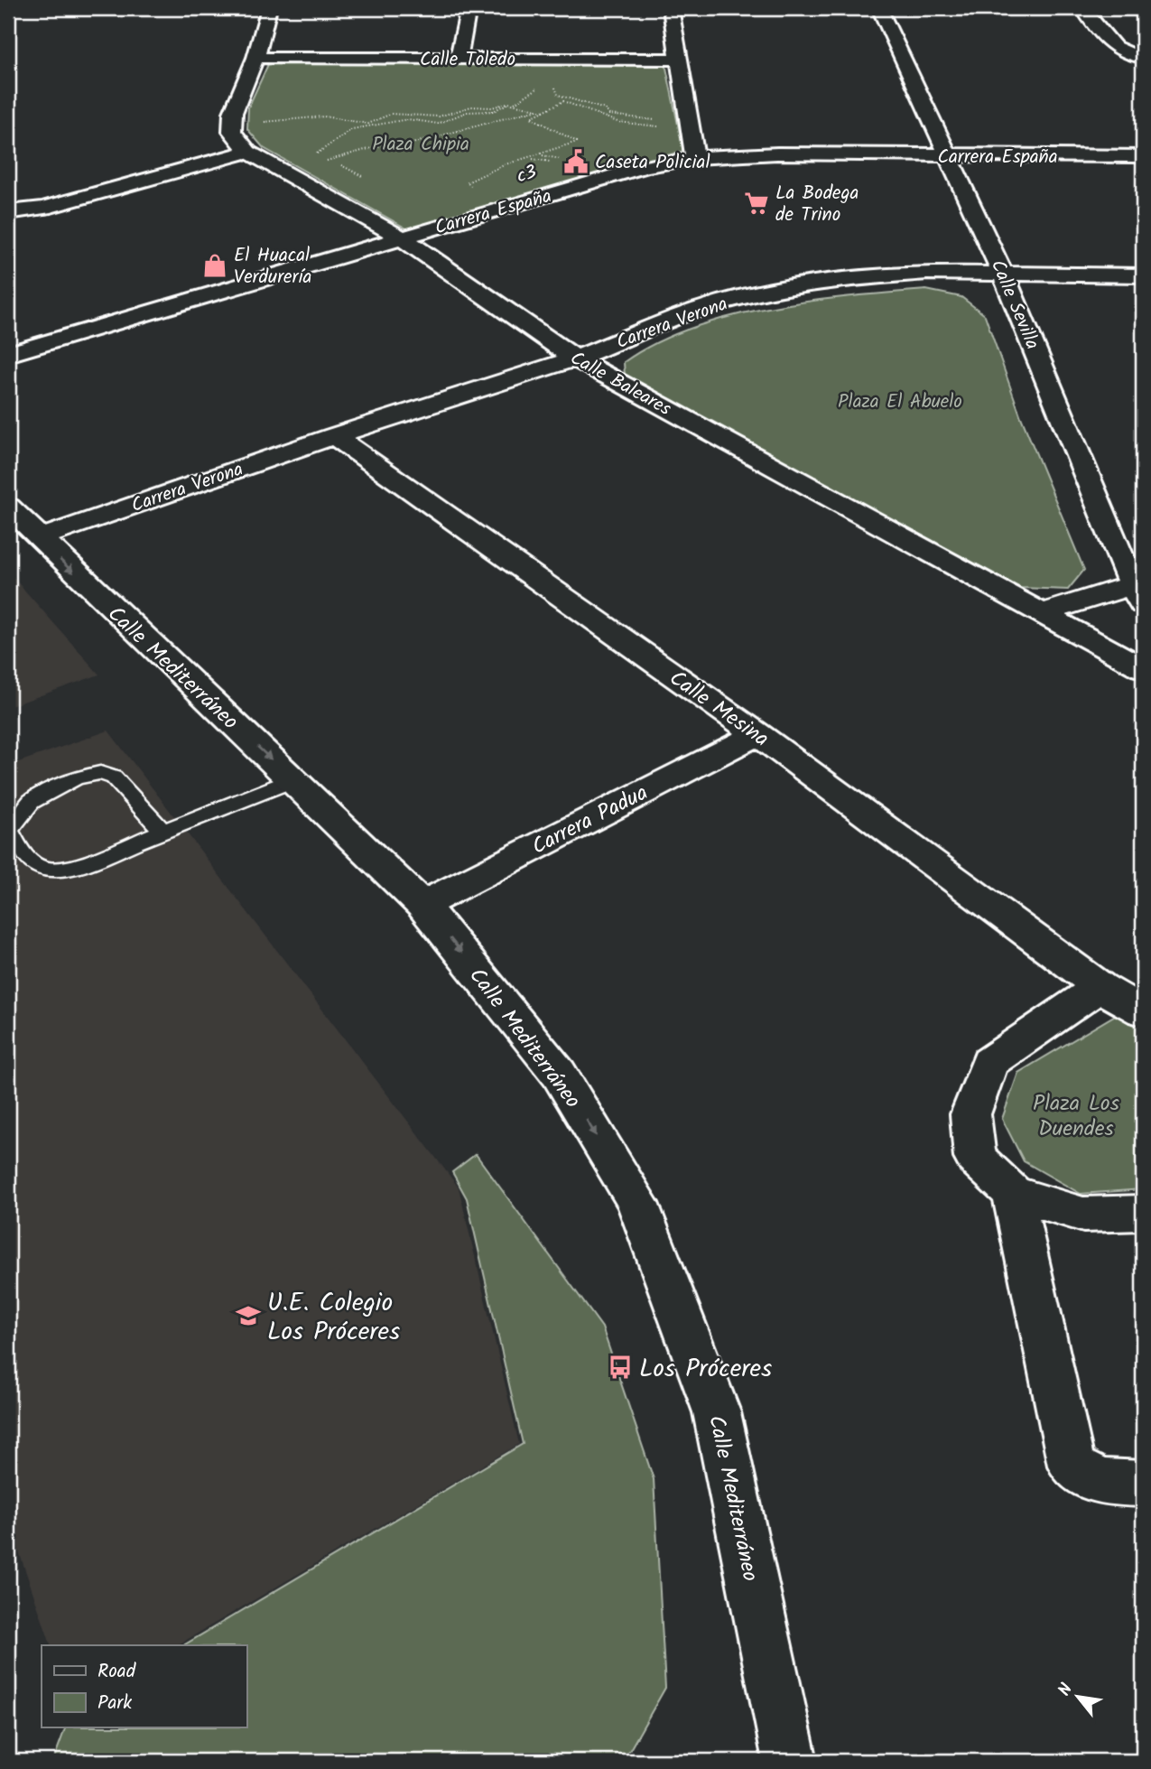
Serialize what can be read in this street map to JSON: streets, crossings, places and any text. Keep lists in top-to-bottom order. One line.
{"streets":{"street":["Calle Toledo","Carrera España","Calle Sevilla","Carrera Verona","Calle Baleares","Calle Mediterráneo","Calle Mesina","Carrera Padua"]},"crossings":[["Calle Toledo","Calle Baleares"],["Carrera España","Calle Sevilla"],["Carrera España","Calle Baleares"],["Calle Sevilla","Carrera Verona"],["Carrera Verona","Calle Baleares"],["Carrera Verona","Calle Mediterráneo"],["Carrera Verona","Calle Mesina"],["Calle Mediterráneo","Carrera Padua"],["Calle Mesina","Carrera Padua"]],"one_way":["Calle Mediterráneo"],"parks":["Plaza Chipia","Plaza El Abuelo","Plaza Los Duendes"],"places":{"public building":["Caseta Policial"],"supermarket":["La Bodega de Trino"],"shop":["El Huacal Verdurería"],"school or university":["U.E. Colegio Los Próceres"],"bus stop":["Los Próceres"]},"legend":["Road","Park"],"north":"top left"}
